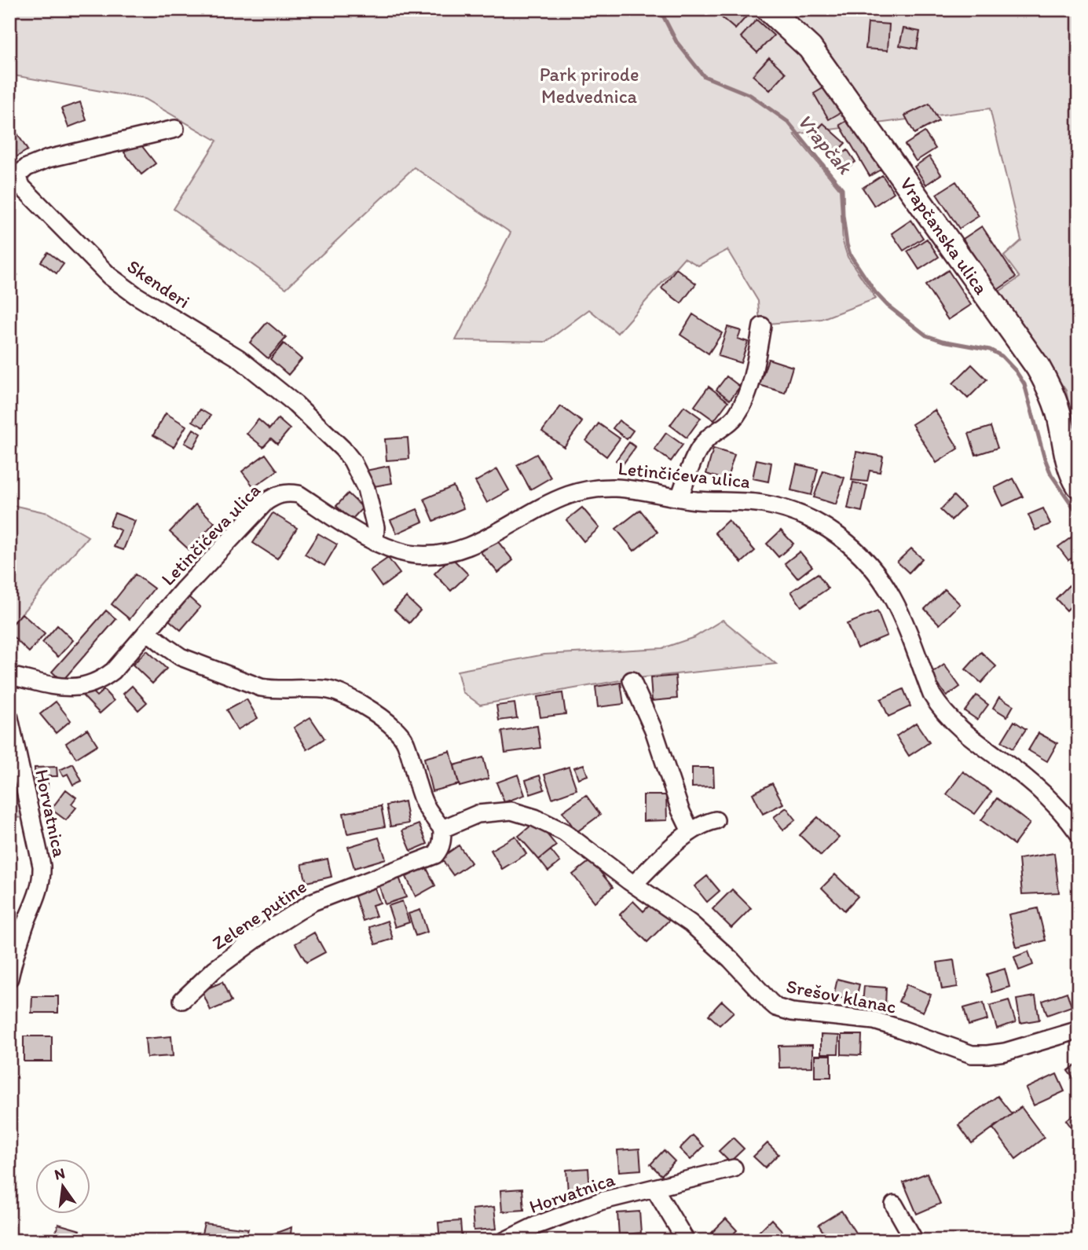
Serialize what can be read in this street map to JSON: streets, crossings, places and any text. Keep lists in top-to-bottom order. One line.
{"streets":{"street":["Vrapčanska ulica","Skenderi","Letinčićeva ulica","Horvatnica","Zelene putine","Srešov klanac"]},"crossings":[["Skenderi","Letinčićeva ulica"],["Zelene putine","Srešov klanac"]],"water":["Vrapčak"],"parks":["Park prirode Medvednica"],"north":"top"}
